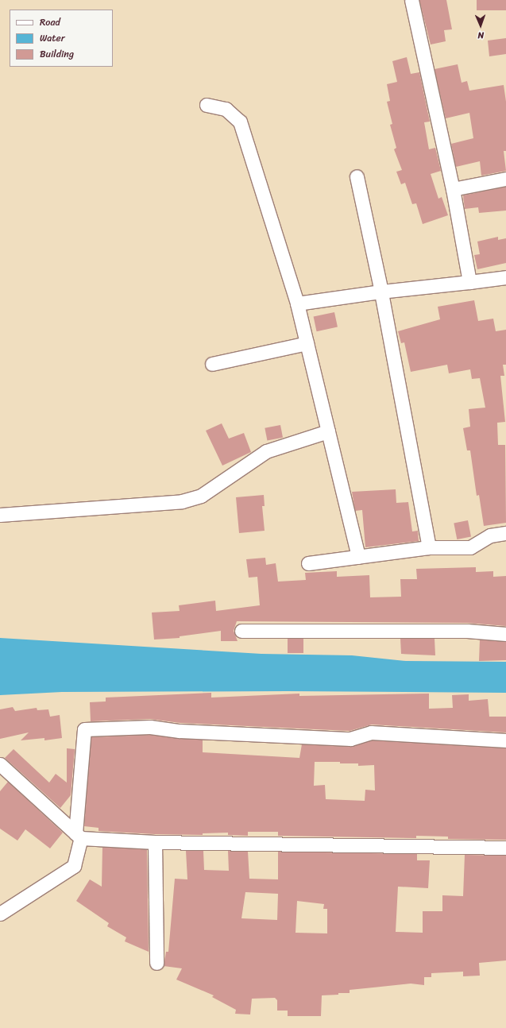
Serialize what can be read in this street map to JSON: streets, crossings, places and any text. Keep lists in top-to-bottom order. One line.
{"legend":["Road","Water","Building"],"north":"bottom"}
